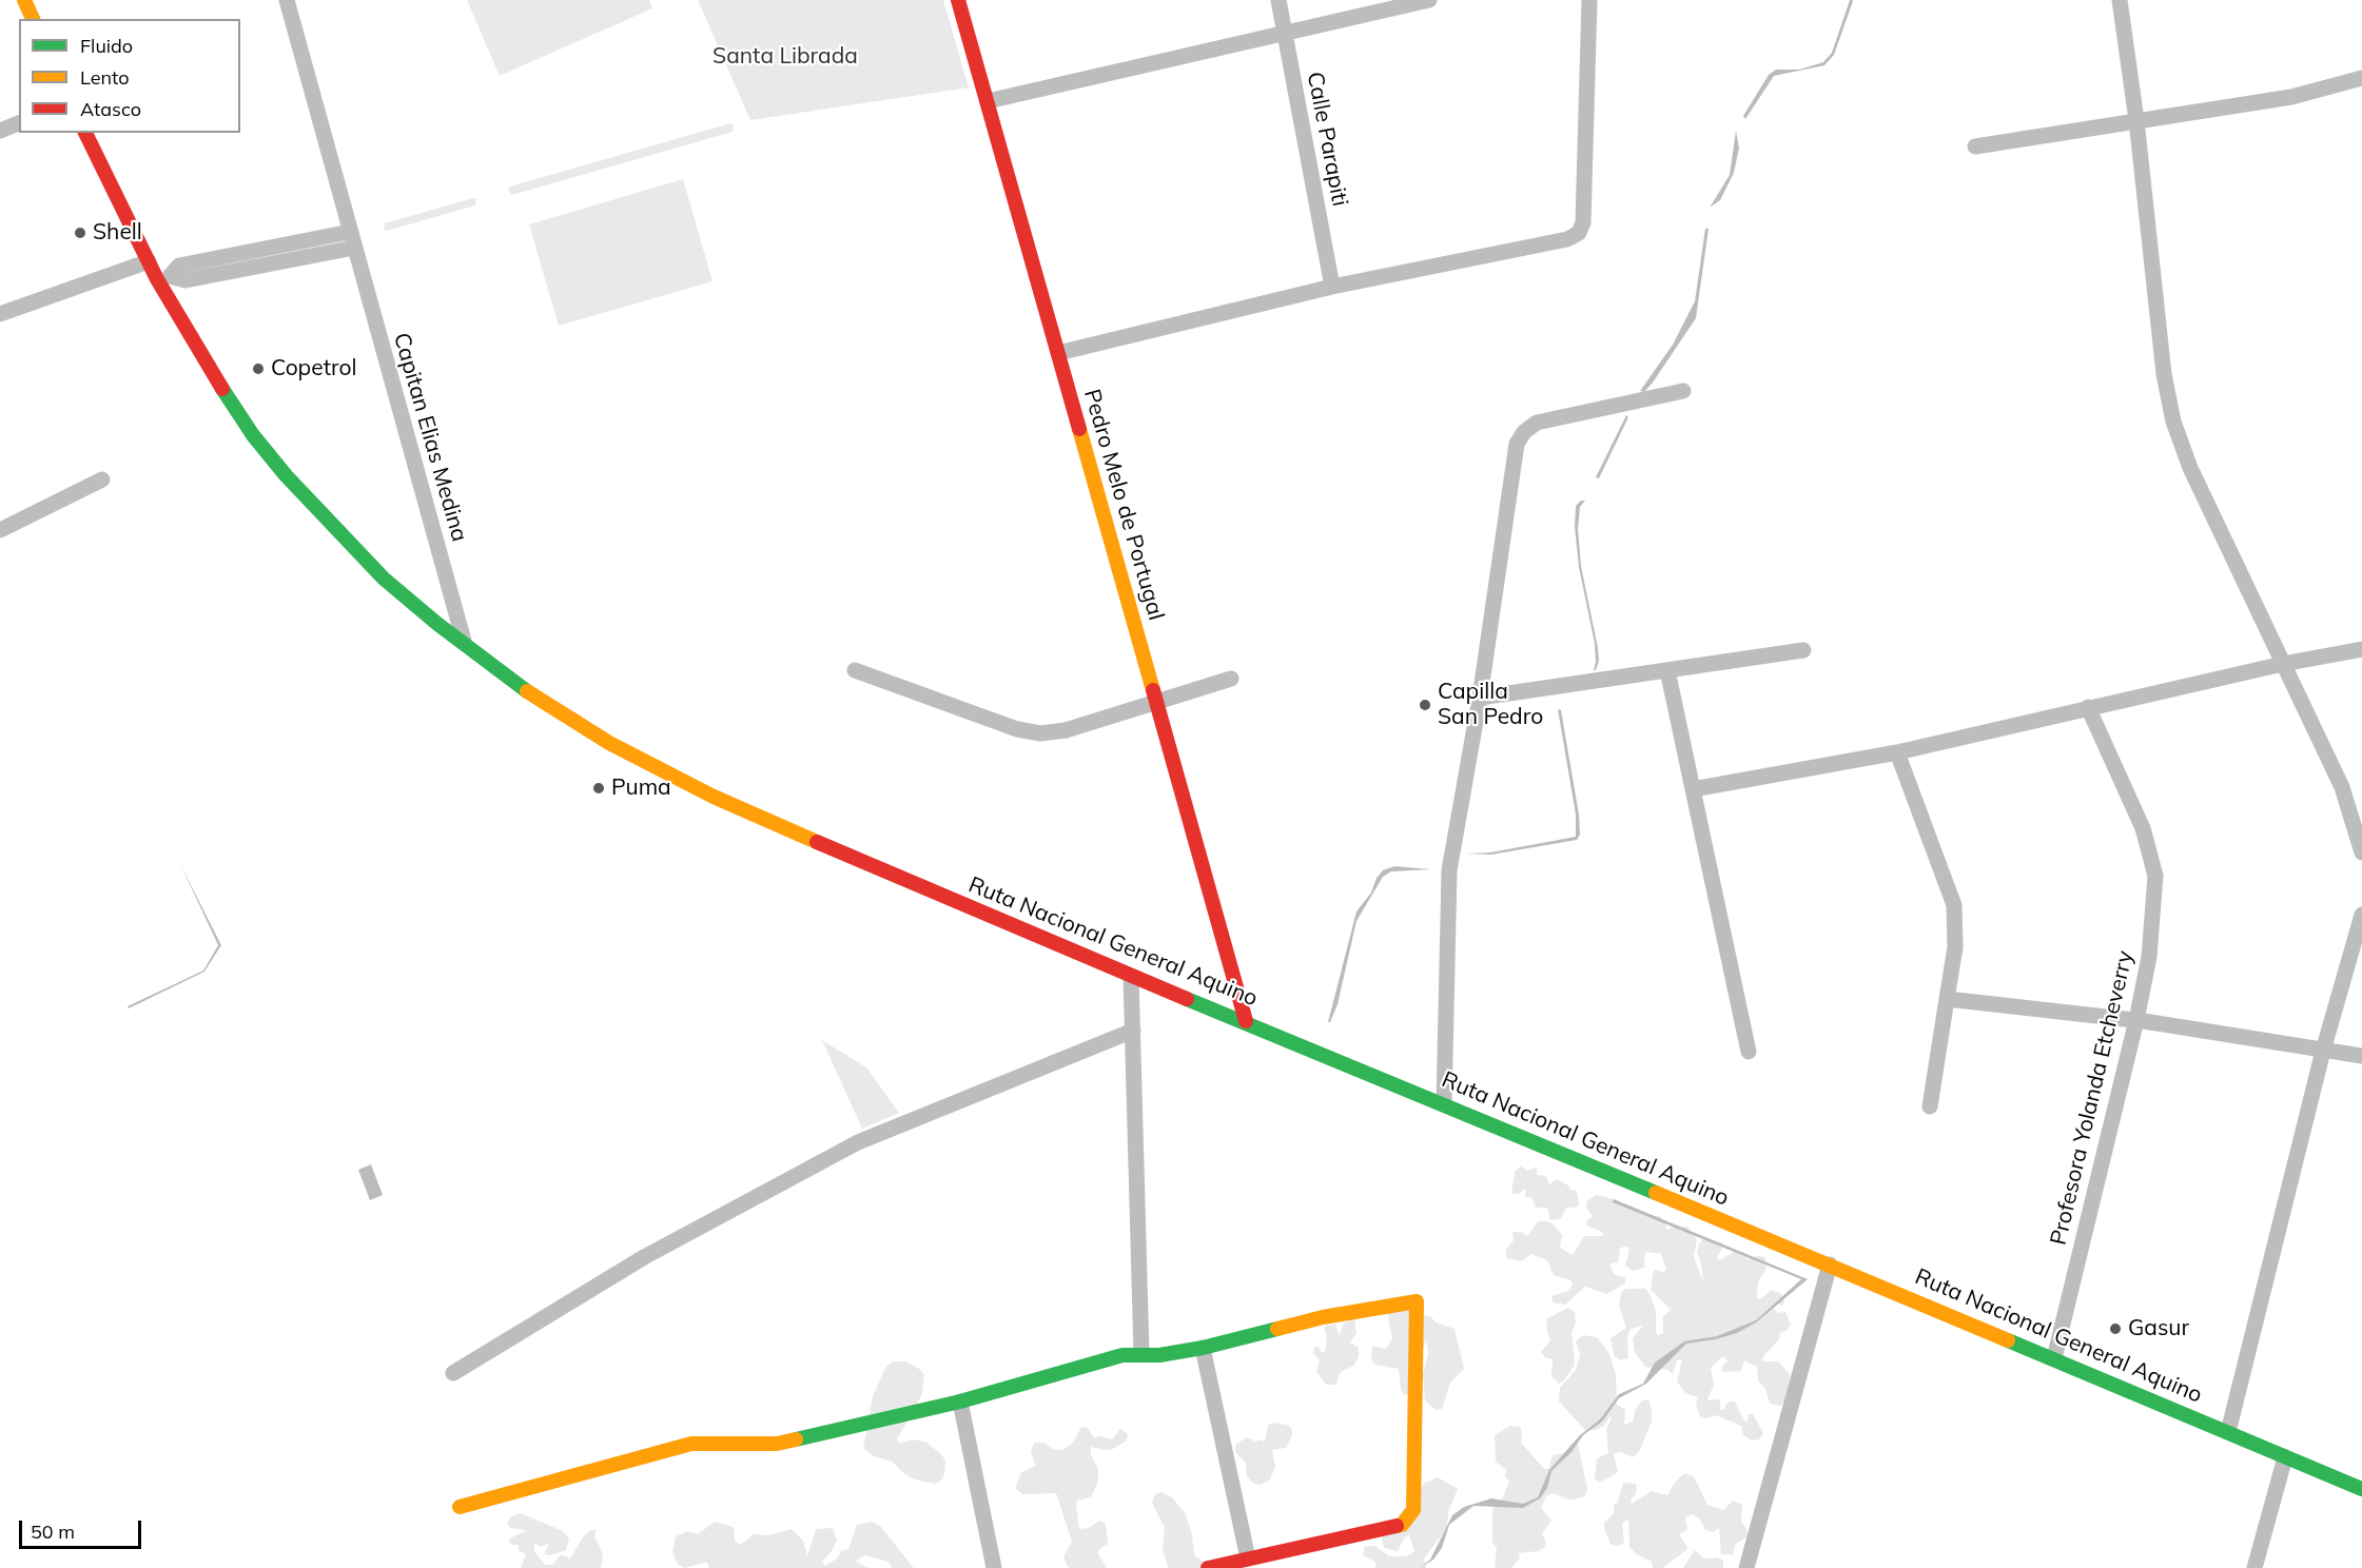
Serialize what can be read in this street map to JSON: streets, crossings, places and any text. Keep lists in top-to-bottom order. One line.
{"streets":{"main road":["Pedro Melo de Portugal","Ruta Nacional General Aquino"],"street":["Calle Parapiti","Capitan Elias Medina","Profesora Yolanda Etcheverry"]},"crossings":[["Capitan Elias Medina","Ruta Nacional General Aquino"],["Pedro Melo de Portugal","Ruta Nacional General Aquino"],["Ruta Nacional General Aquino","Profesora Yolanda Etcheverry"]],"parks":["Santa Librada"],"places":["Shell","Copetrol","Capilla San Pedro","Puma","Gasur"],"legend":["Fluido","Lento","Atasco"],"scale_bar":"50 m"}
